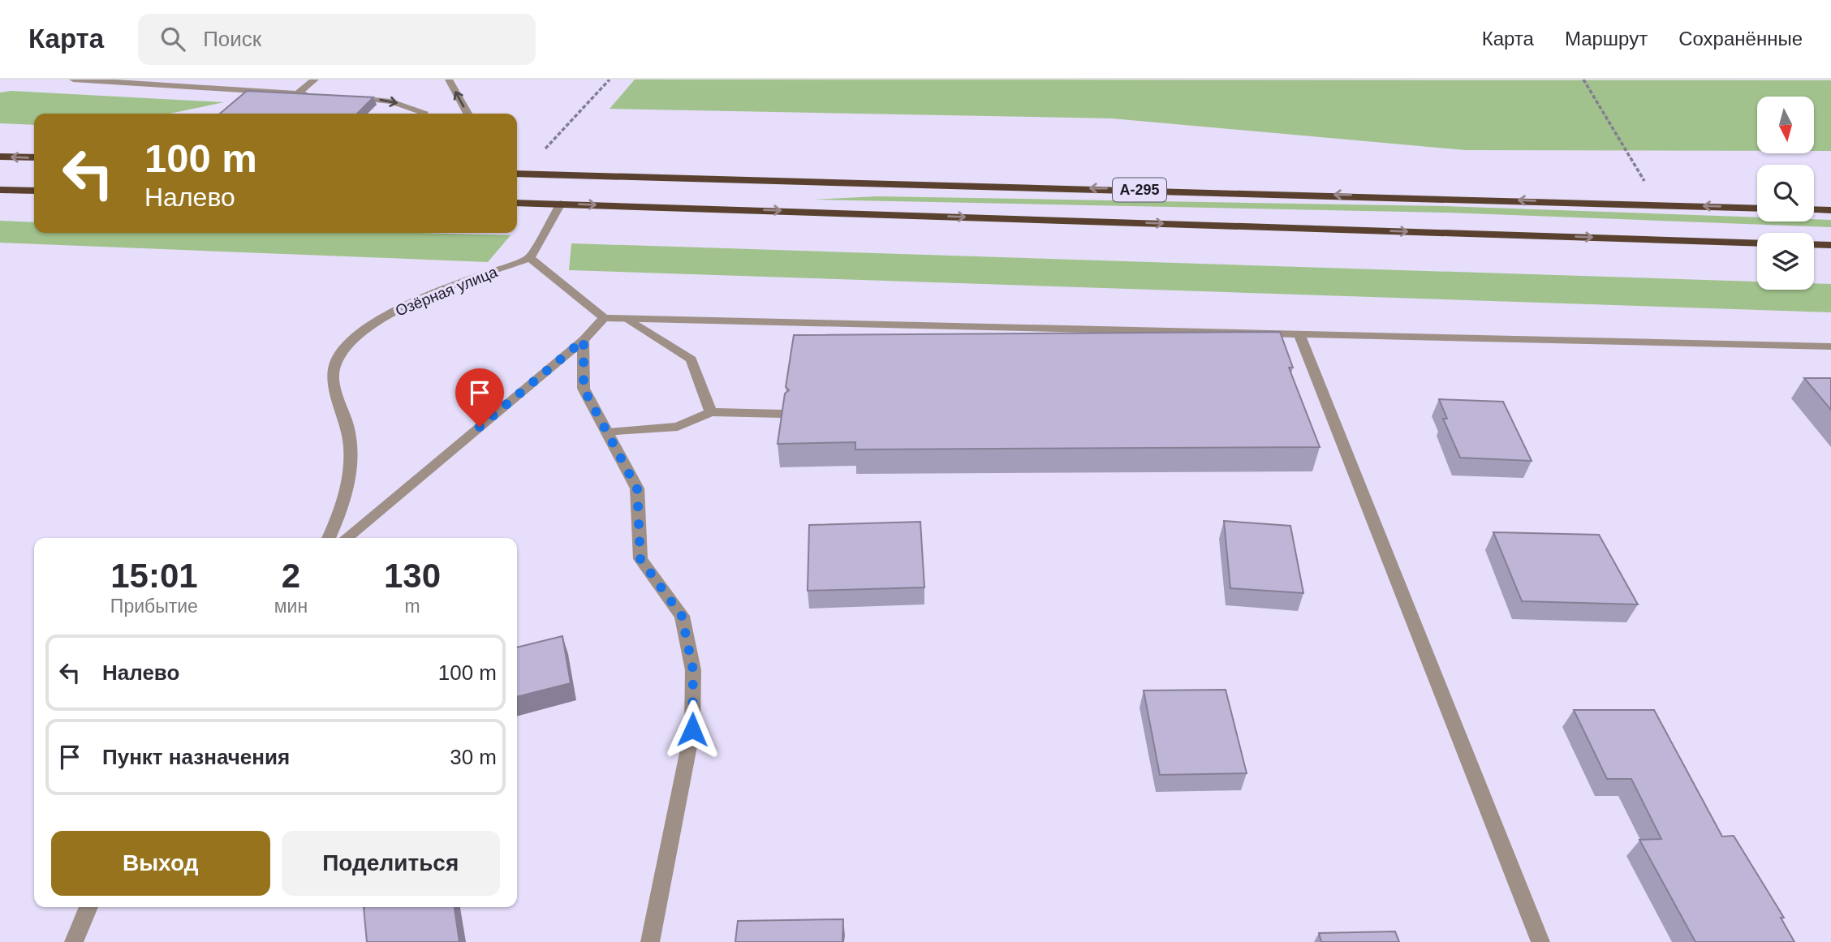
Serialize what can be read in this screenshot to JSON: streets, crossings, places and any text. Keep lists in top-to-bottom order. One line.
{"streets":{"highway":["А-295"],"street":["Озёрная улица"]},"north":"bottom","page":{"header":"Карта","search":"Поиск","nav":["Карта","Маршрут","Сохранённые"],"turn":["100 m","Налево"],"eta":["15:01","Прибытие","2","мин","130","m"],"list":[{"name":"Налево","value":"100 m"},{"name":"Пункт назначения","value":"30 m"}],"buttons":["Выход","Поделиться"]}}
